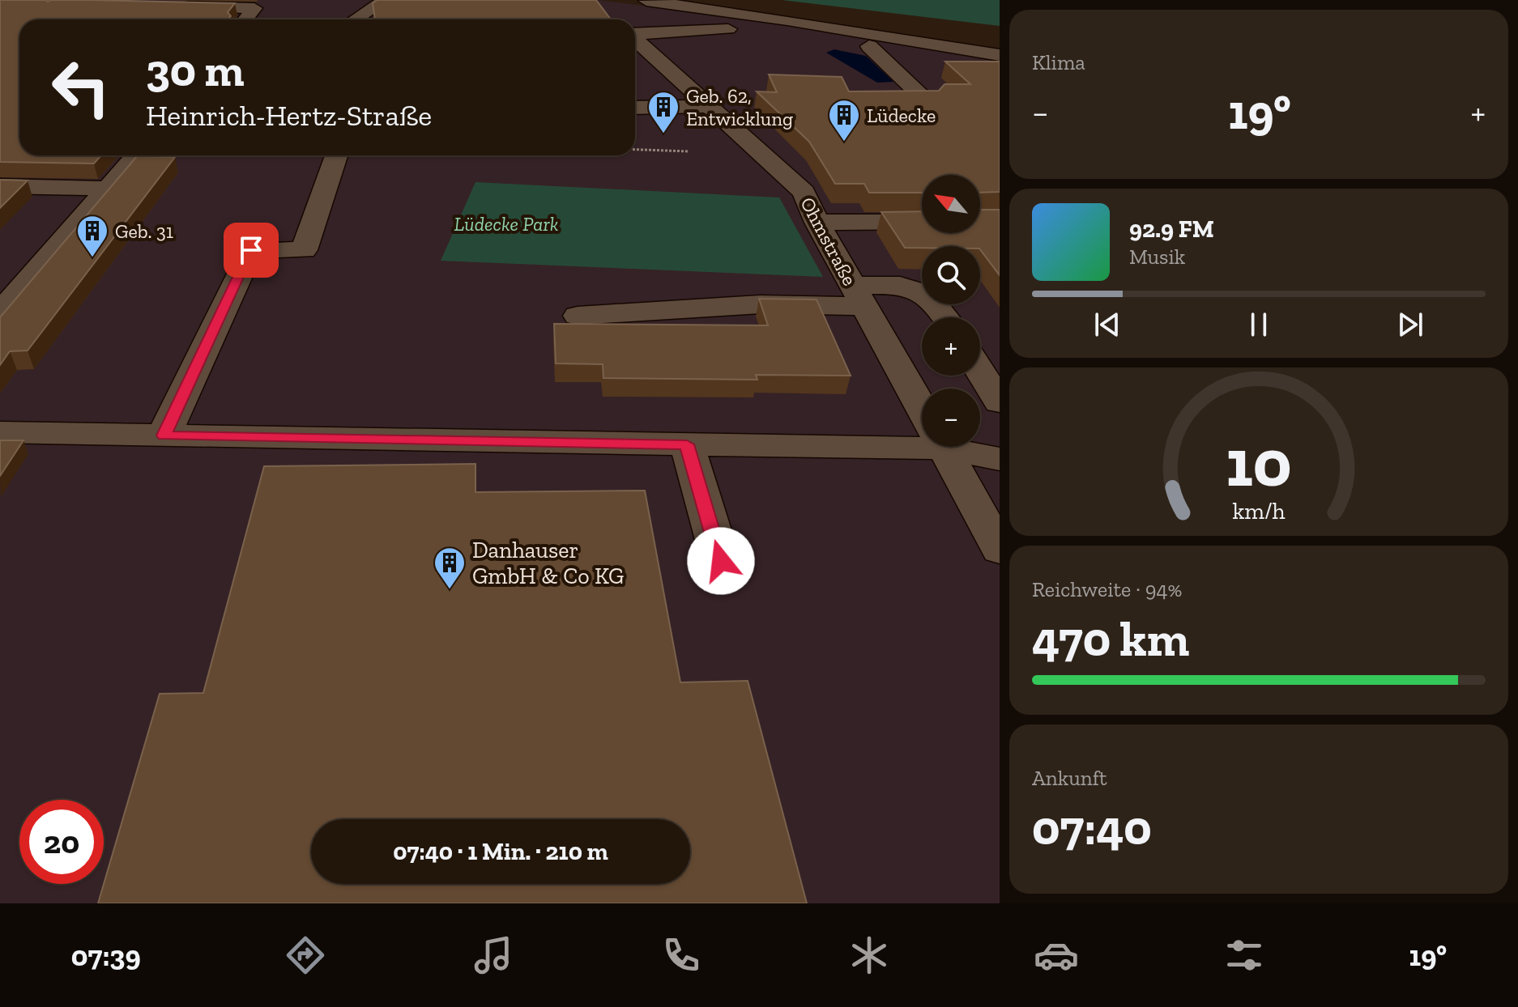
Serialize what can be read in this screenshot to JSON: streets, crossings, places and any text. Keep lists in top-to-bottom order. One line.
{"streets":{"street":["Ohmstraße"]},"parks":["Lüdecke Park"],"places":{"building":["Geb. 62, Entwicklung","Lüdecke","Geb. 31","Danhauser GmbH & Co KG"]},"north":"top left","page":{"tile":["Klima",["Reichweite · 94%","470 km"],["Ankunft","07:40"]],"turn":["30 m","Heinrich-Hertz-Straße"],"heat":["−","19°","+"],"map_buttons":["+","−"],"song":["92.9 FM","Musik"],"limit":"20","trip":"07:40 · 1 Min. · 210 m","tabs":["07:39","19°"],"gauge":["10","km/h"]}}
